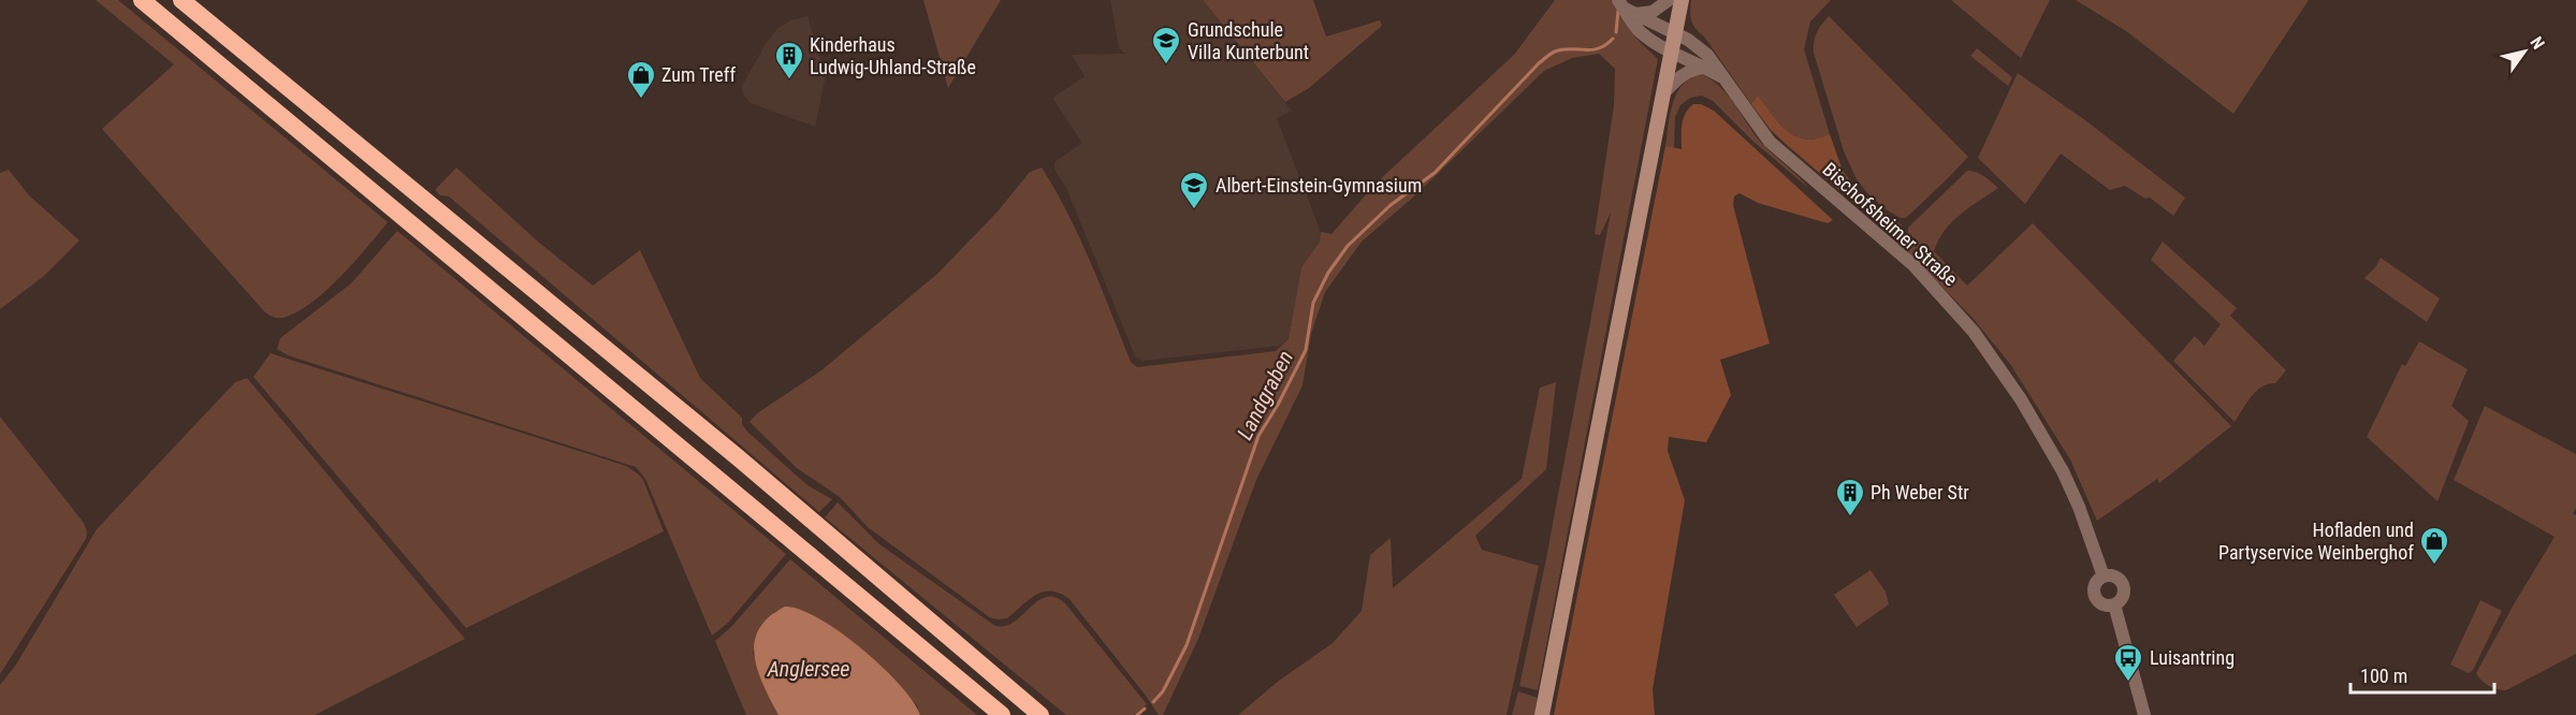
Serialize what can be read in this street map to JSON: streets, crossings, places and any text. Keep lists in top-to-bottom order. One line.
{"streets":{"street":["Bischofsheimer Straße"]},"water":["Landgraben","Anglersee"],"places":{"school or university":["Grundschule Villa Kunterbunt","Albert-Einstein-Gymnasium"],"building":["Kinderhaus Ludwig-Uhland-Straße","Ph Weber Str"],"shop":["Zum Treff","Hofladen und Partyservice Weinberghof"],"bus stop":["Luisantring"]},"scale_bar":"100 m","north":"top right"}
